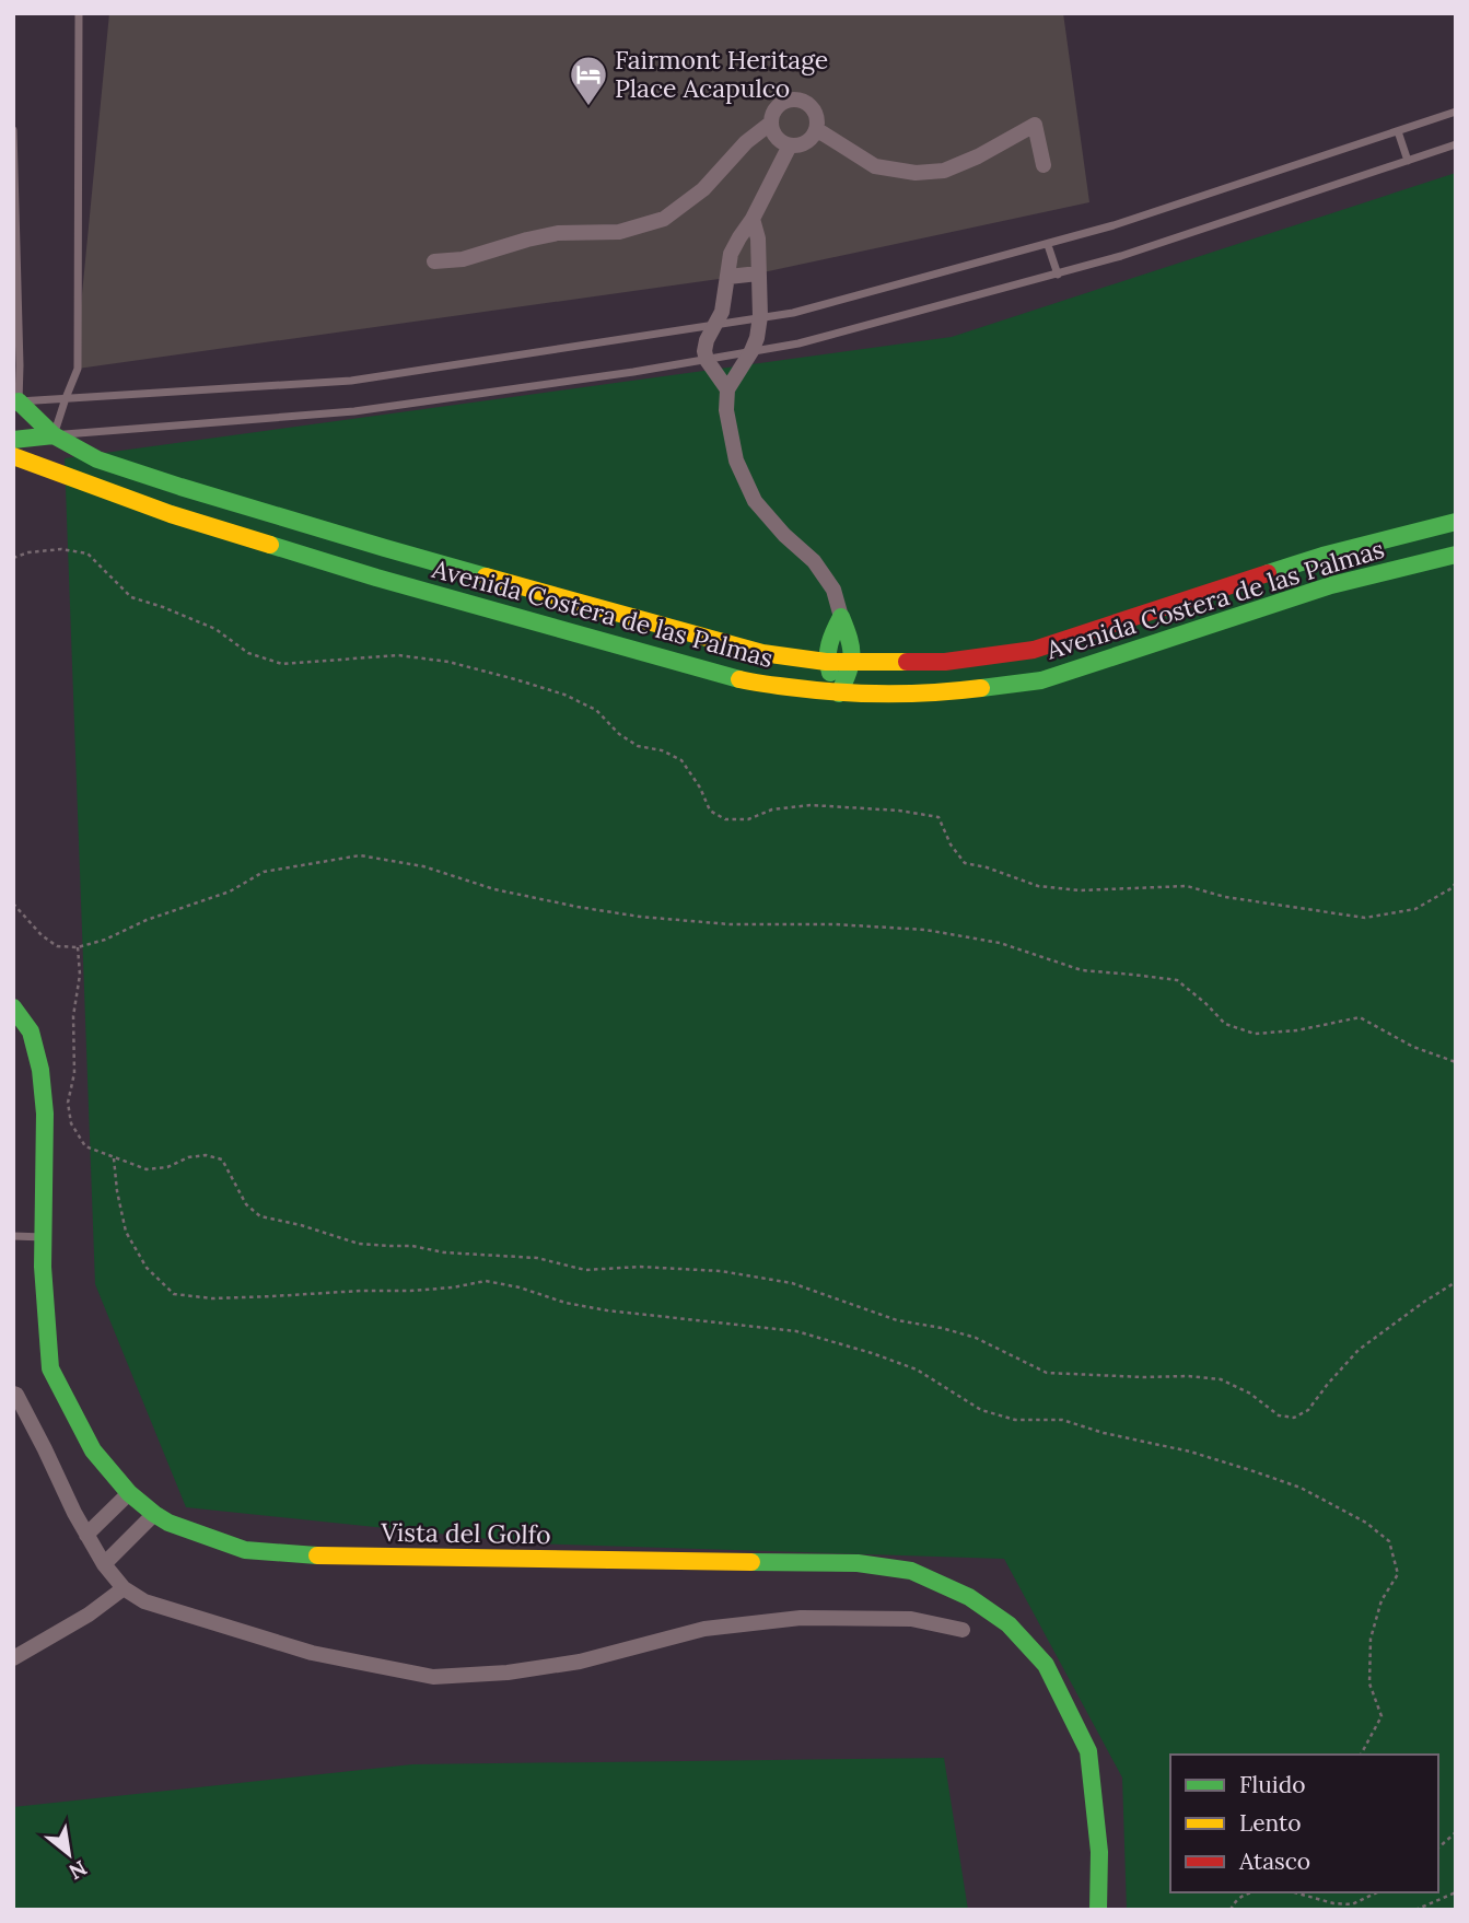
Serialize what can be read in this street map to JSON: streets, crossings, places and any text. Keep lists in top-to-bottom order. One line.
{"streets":{"main road":["Avenida Costera de las Palmas","Vista del Golfo"]},"places":{"hotel":["Fairmont Heritage Place Acapulco"]},"legend":["Fluido","Lento","Atasco"],"north":"bottom right"}
